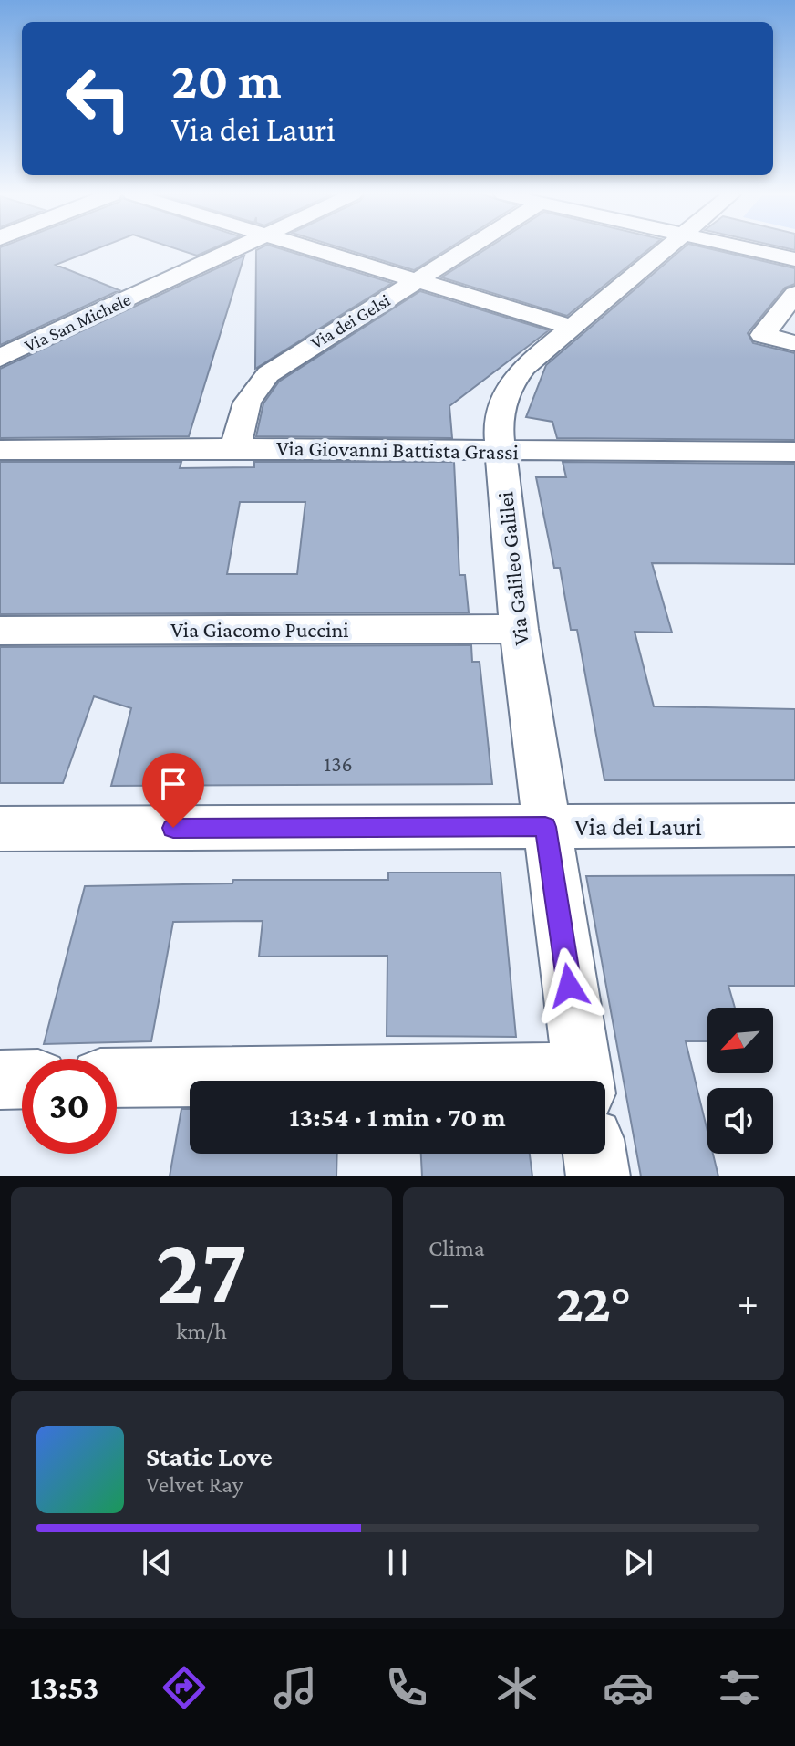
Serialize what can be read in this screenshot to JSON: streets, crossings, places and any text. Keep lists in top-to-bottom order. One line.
{"streets":{"street":["Via dei Gelsi","Via San Michele","Via Giovanni Battista Grassi","Via Galileo Galilei","Via Giacomo Puccini","Via dei Lauri"]},"crossings":[["Via dei Gelsi","Via Giovanni Battista Grassi"],["Via Giovanni Battista Grassi","Via Galileo Galilei"],["Via Galileo Galilei","Via Giacomo Puccini"],["Via Galileo Galilei","Via dei Lauri"]],"house_numbers":["136"],"north":"bottom left","page":{"turn":["20 m","Via dei Lauri"],"limit":"30","trip":"13:54 · 1 min · 70 m","tile":[["27","km/h"],"Clima"],"heat":["−","22°","+"],"song":["Static Love","Velvet Ray"],"tabs":"13:53"}}
